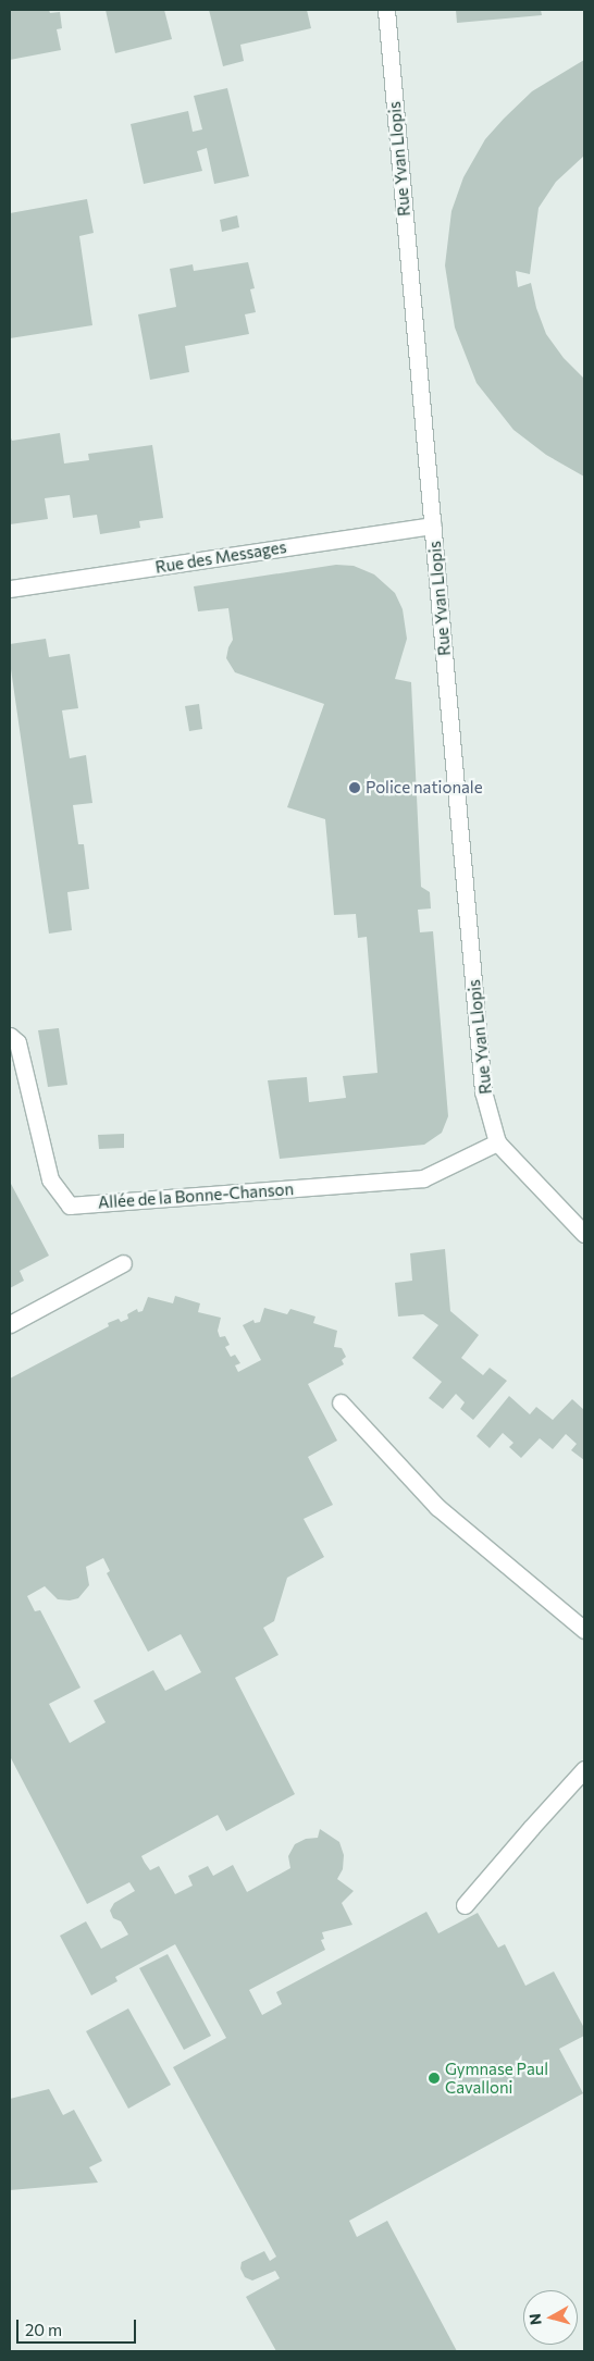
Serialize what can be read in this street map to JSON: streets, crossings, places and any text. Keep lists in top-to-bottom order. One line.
{"streets":{"street":["Rue Yvan Llopis","Rue des Messages","Allée de la Bonne-Chanson"]},"crossings":[["Rue Yvan Llopis","Rue des Messages"],["Rue Yvan Llopis","Allée de la Bonne-Chanson"]],"places":["Police nationale","Gymnase Paul Cavalloni"],"scale_bar":"20 m","north":"left"}
